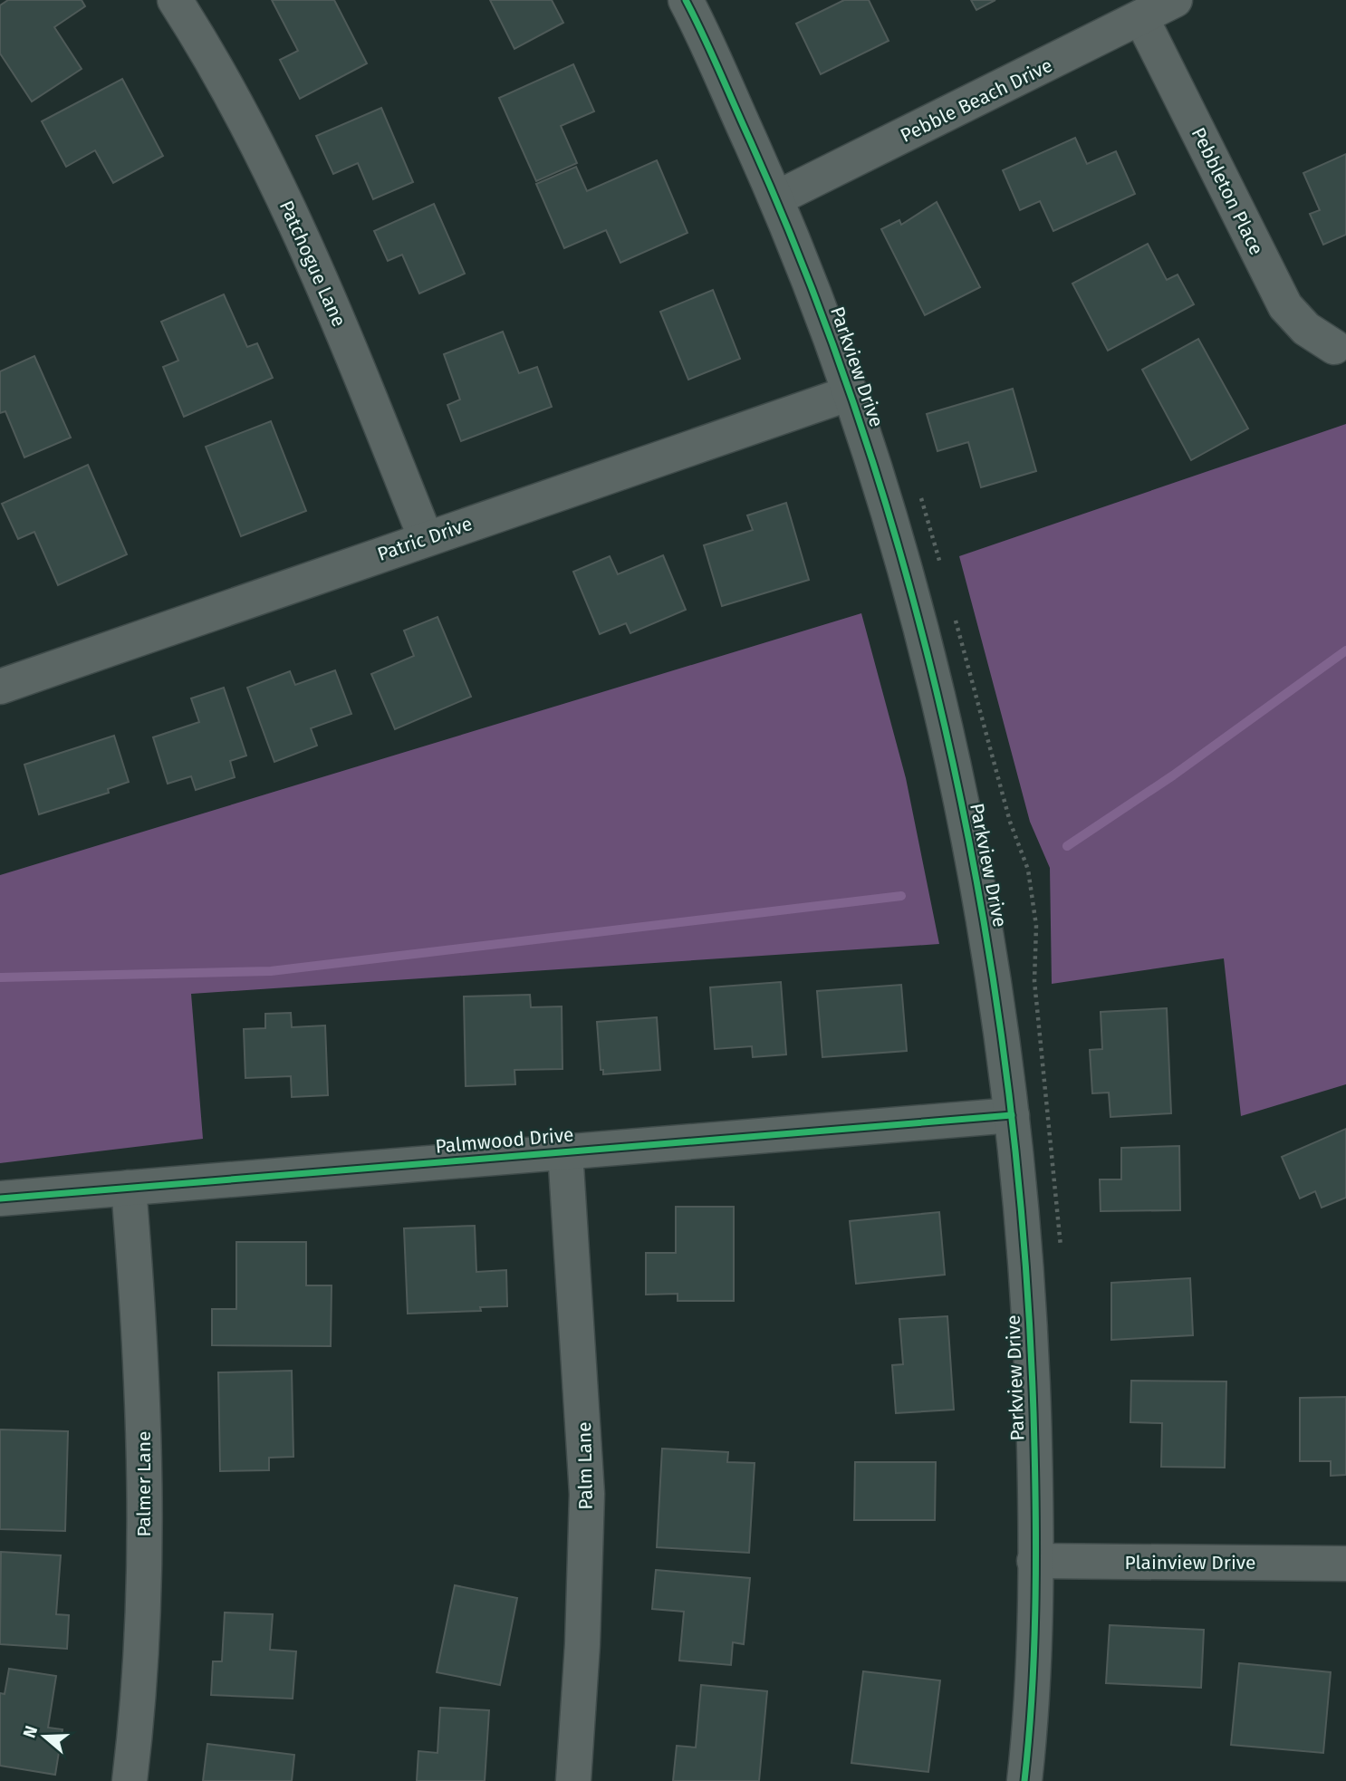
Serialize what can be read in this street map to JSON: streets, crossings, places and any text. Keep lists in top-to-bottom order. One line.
{"streets":{"street":["Pebble Beach Drive","Pebbleton Place","Patchogue Lane","Parkview Drive","Patric Drive","Palmwood Drive","Palm Lane","Palmer Lane","Plainview Drive"]},"crossings":[["Pebble Beach Drive","Pebbleton Place"],["Pebble Beach Drive","Parkview Drive"],["Patchogue Lane","Patric Drive"],["Parkview Drive","Patric Drive"],["Parkview Drive","Palmwood Drive"],["Parkview Drive","Plainview Drive"],["Palmwood Drive","Palm Lane"],["Palmwood Drive","Palmer Lane"]],"north":"left"}
